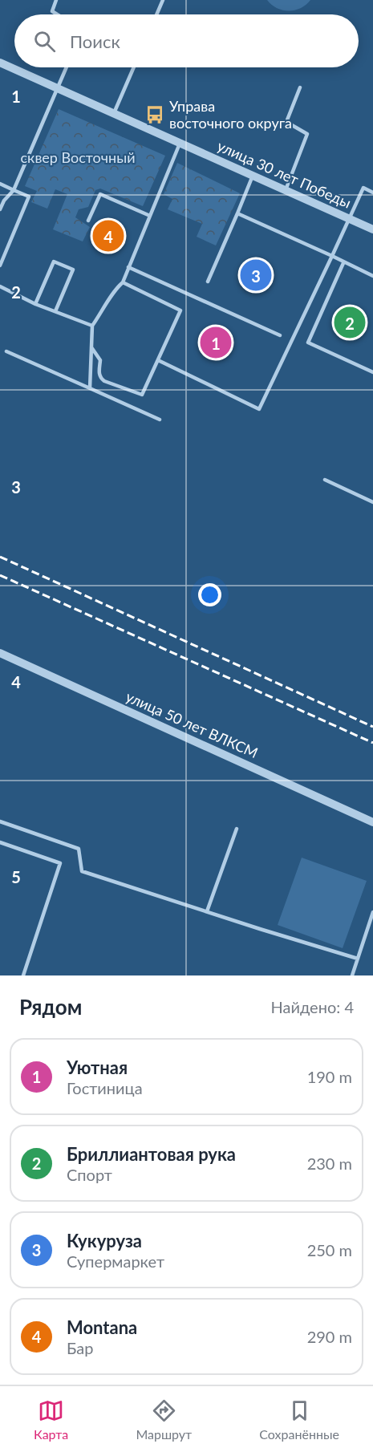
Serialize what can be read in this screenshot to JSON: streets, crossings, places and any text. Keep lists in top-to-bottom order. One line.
{"streets":{"street":["улица 30 лет Победы","улица 50 лет ВЛКСМ"]},"parks":["сквер Восточный"],"places":{"bus stop":["Управа восточного округа"]},"page":{"search":"Поиск","pins":["4","3","2","1"],"heading":["Рядом","Найдено: 4"],"list":[{"mark":"1","name":"Уютная","note":"Гостиница","value":"190 m"},{"mark":"2","name":"Бриллиантовая рука","note":"Спорт","value":"230 m"},{"mark":"3","name":"Кукуруза","note":"Супермаркет","value":"250 m"},{"mark":"4","name":"Montana","note":"Бар","value":"290 m"}],"nav":["Карта","Маршрут","Сохранённые"]},"grid":{"rows":["1","2","3","4","5"]}}
